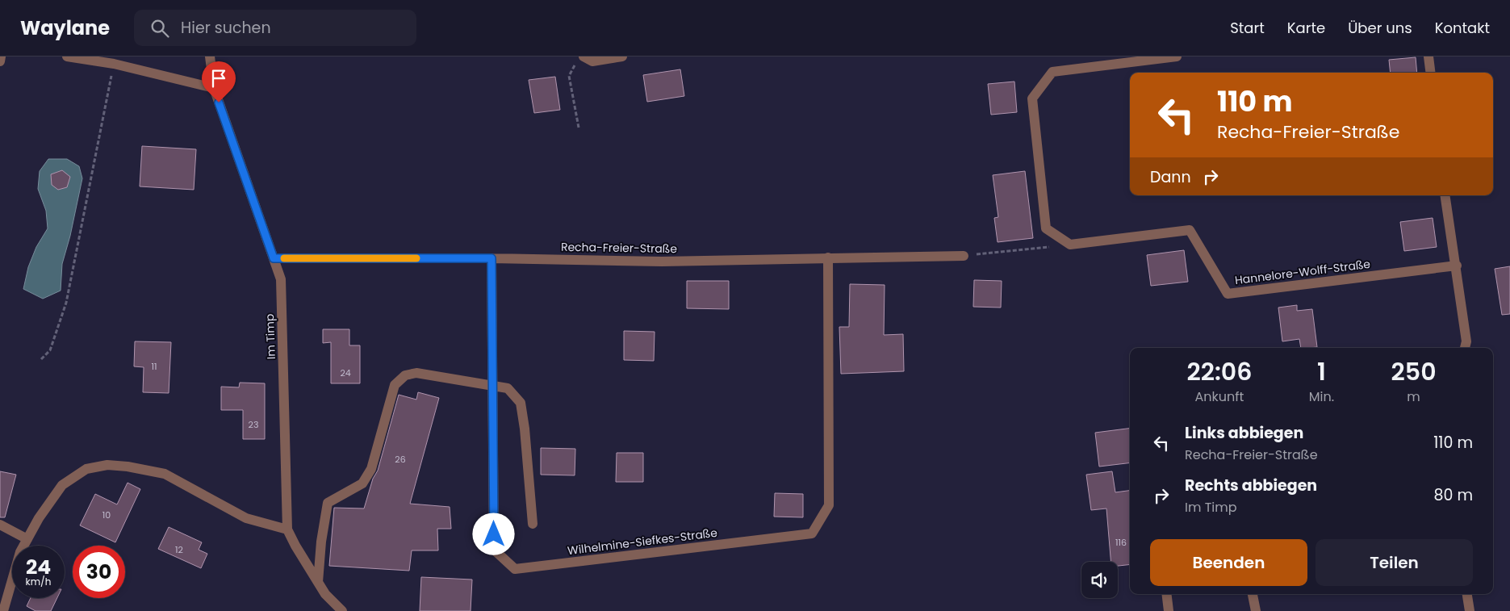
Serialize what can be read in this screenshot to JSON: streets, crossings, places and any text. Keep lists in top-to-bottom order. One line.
{"streets":{"street":["Recha-Freier-Straße","Hannelore-Wolff-Straße","Im Timp","Wilhelmine-Siefkes-Straße"]},"crossings":[["Recha-Freier-Straße","Im Timp"],["Recha-Freier-Straße","Wilhelmine-Siefkes-Straße"]],"house_numbers":["11","24","23","26","10","116","12"],"page":{"header":"Waylane","search":"Hier suchen","nav":["Start","Karte","Über uns","Kontakt"],"turn":["110 m","Recha-Freier-Straße"],"then":"Dann","eta":["22:06","Ankunft","1","Min.","250","m"],"list":[{"name":"Links abbiegen","note":"Recha-Freier-Straße","value":"110 m"},{"name":"Rechts abbiegen","note":"Im Timp","value":"80 m"}],"buttons":["Beenden","Teilen"],"speed":"24 km/h","limit":"30"}}
